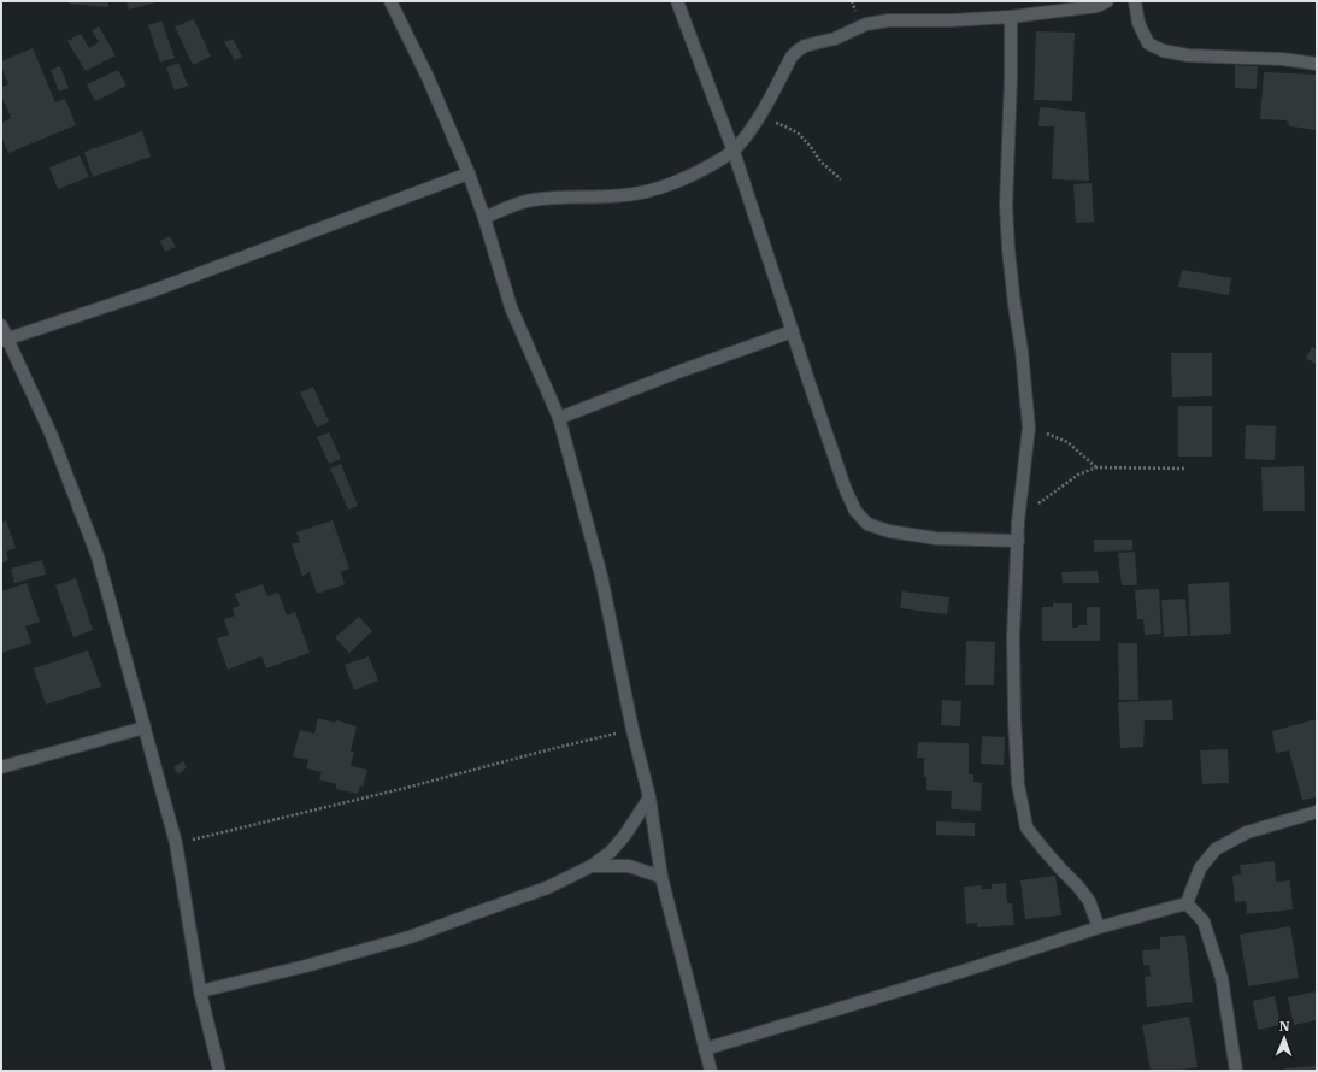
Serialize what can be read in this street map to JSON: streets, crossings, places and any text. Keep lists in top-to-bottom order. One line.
{"north":"top"}
